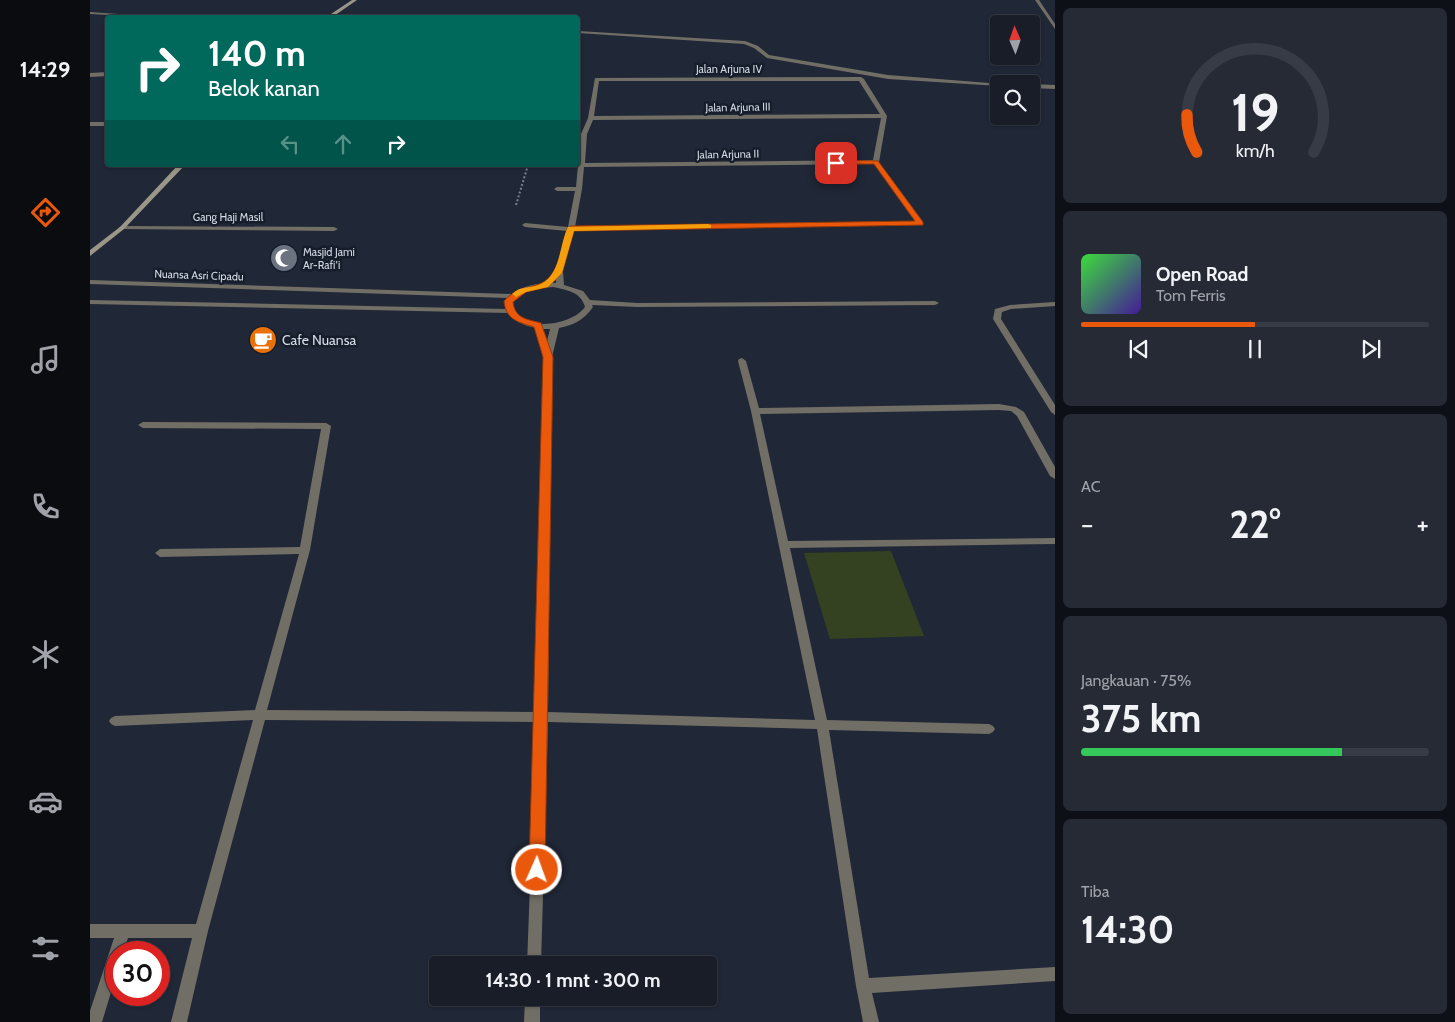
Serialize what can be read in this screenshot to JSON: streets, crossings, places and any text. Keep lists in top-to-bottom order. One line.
{"streets":{"street":["Jalan Arjuna IV","Jalan Arjuna III","Jalan Arjuna II","Gang Haji Masil","Nuansa Asri Cipadu"]},"crossings":[["Jalan Arjuna IV","Jalan Arjuna III"]],"places":{"mosque":["Masjid Jami Ar-Rafi'i"],"cafe":["Cafe Nuansa"]},"north":"top","page":{"tabs":"14:29","turn":["140 m","Belok kanan"],"song":["Open Road","Tom Ferris"],"tile":["AC",["Jangkauan · 75%","375 km"],["Tiba","14:30"]],"heat":["−","22°","+"],"limit":"30","trip":"14:30 · 1 mnt · 300 m","gauge":["19","km/h"]}}
